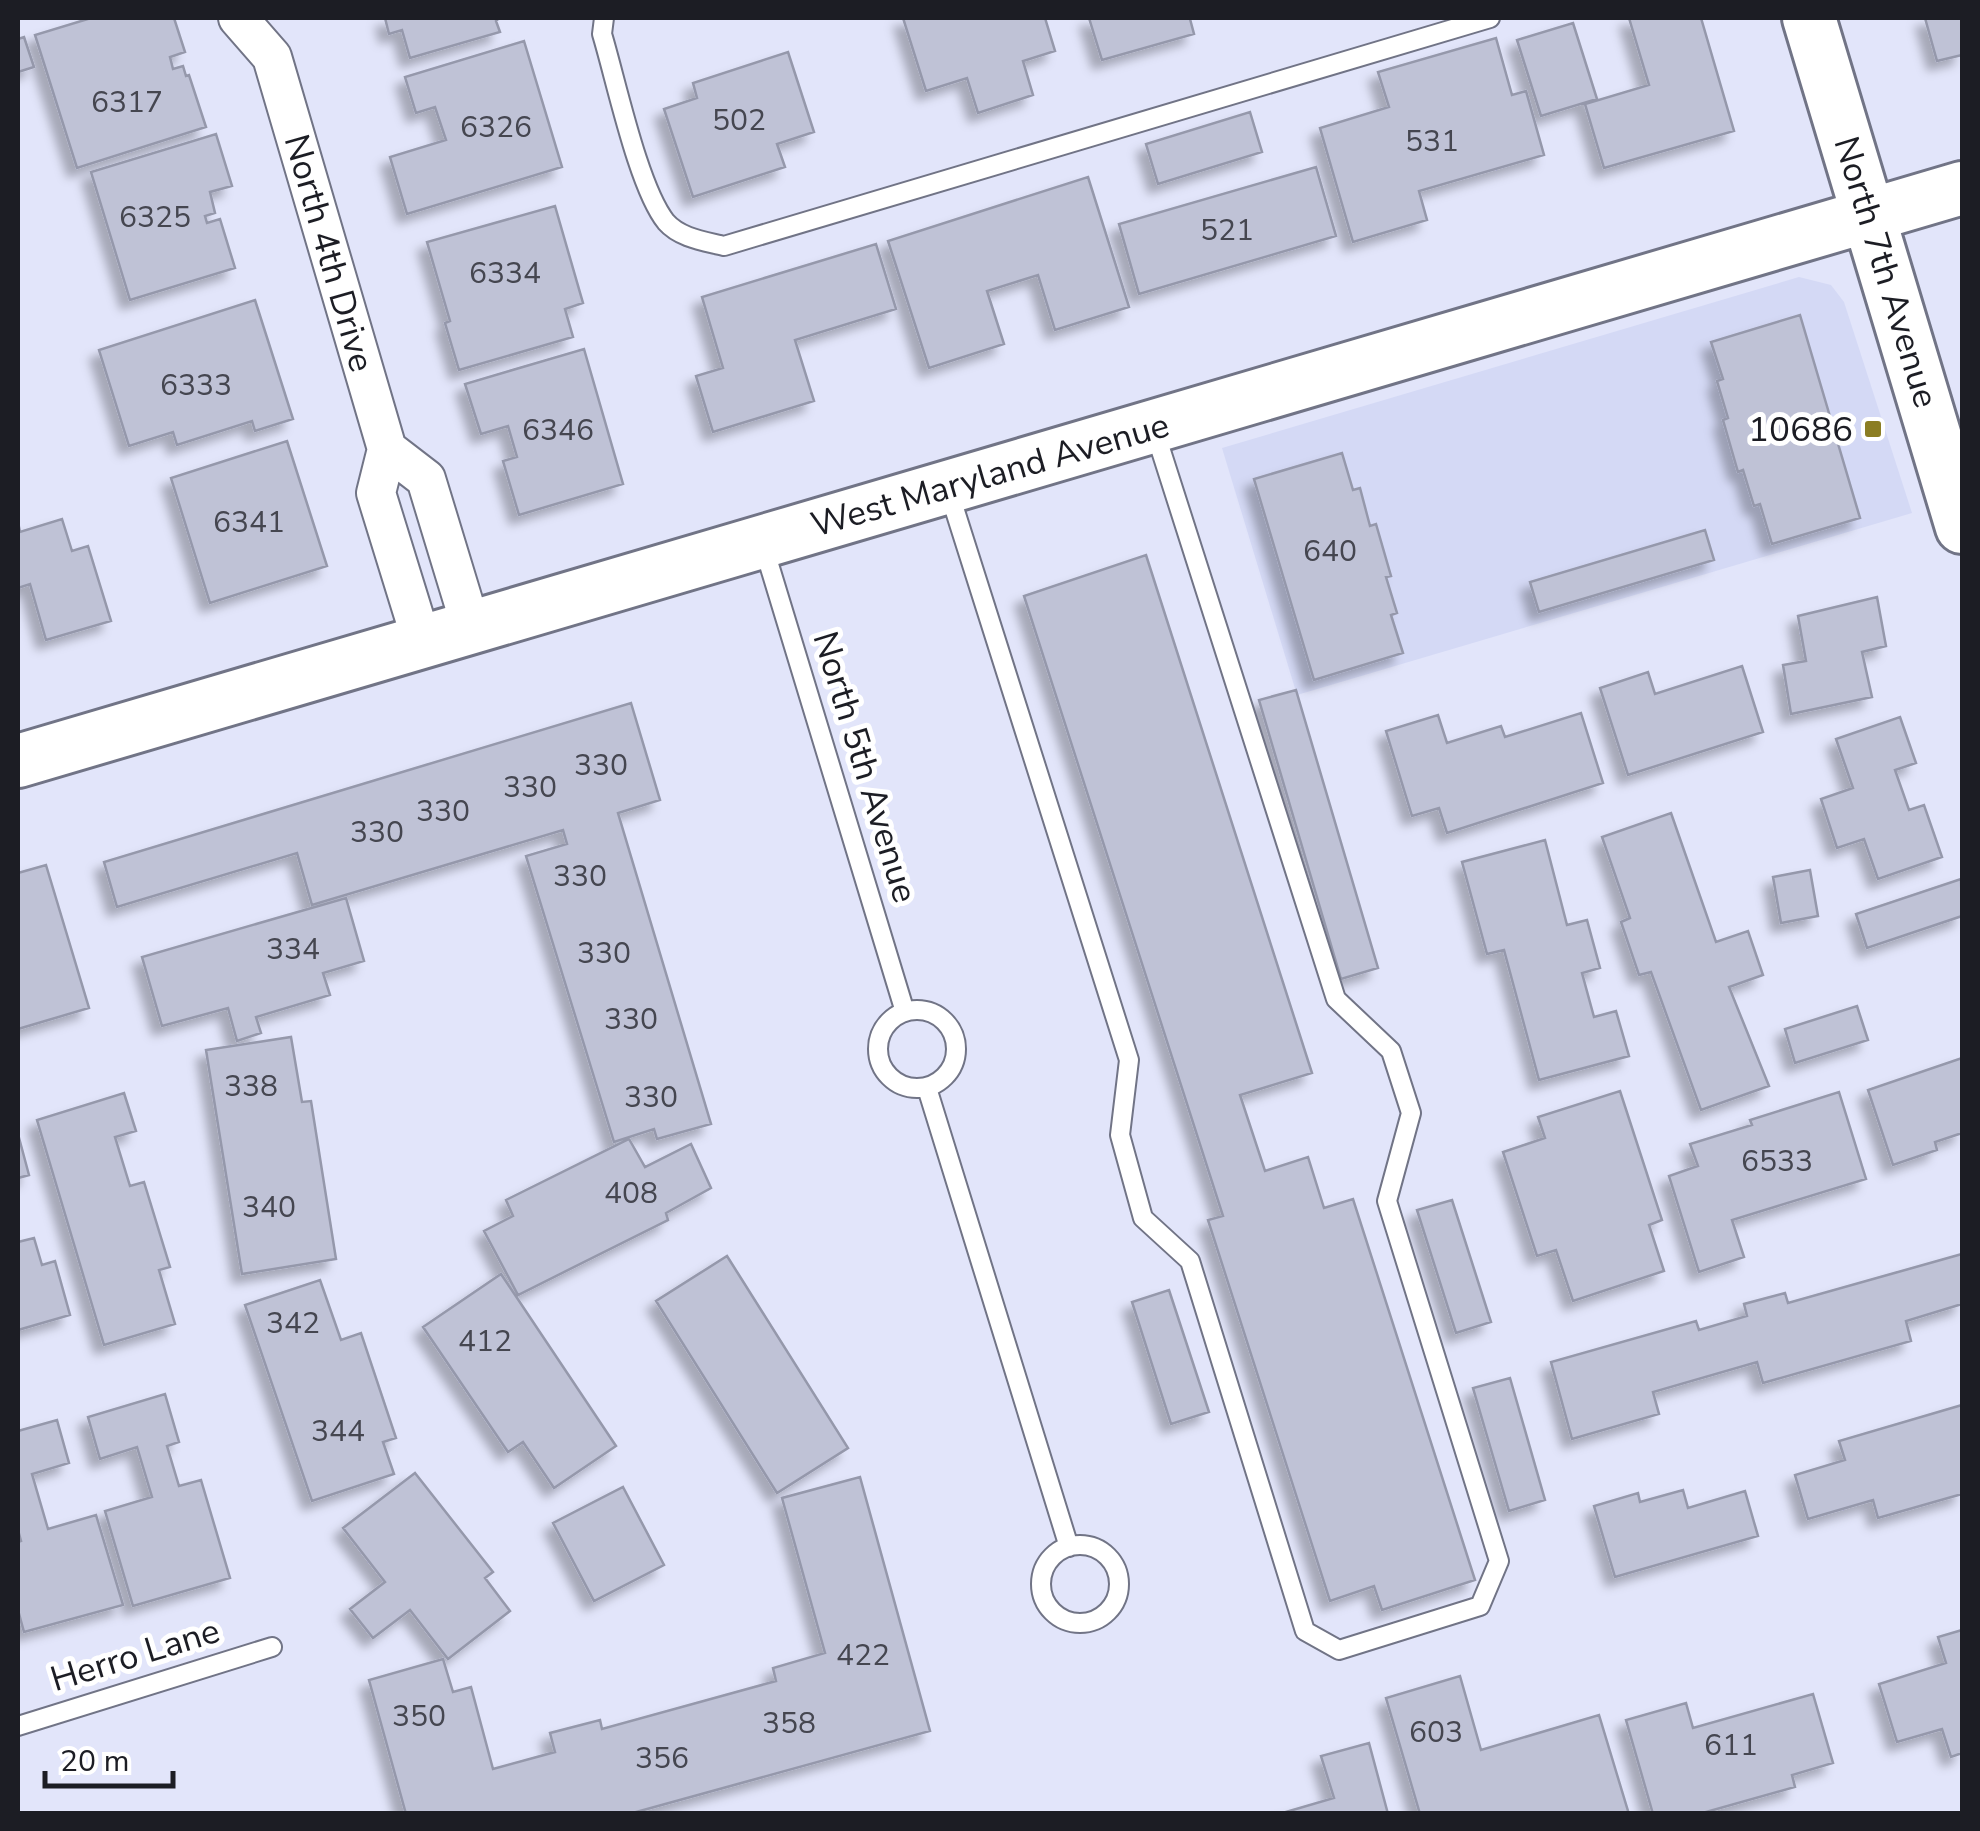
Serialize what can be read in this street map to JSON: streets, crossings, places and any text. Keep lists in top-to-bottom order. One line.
{"streets":{"street":["North 4th Drive","North 7th Avenue","West Maryland Avenue"],"lane":["North 5th Avenue","Herro Lane"]},"crossings":[["North 4th Drive","West Maryland Avenue"],["North 7th Avenue","West Maryland Avenue"],["West Maryland Avenue","North 5th Avenue"]],"places":{"transit":["10686"]},"house_numbers":["6317","502","6326","531","6325","521","6334","6333","6346","6341","640","330","330","330","330","330","334","330","330","338","330","6533","408","340","342","412","344","422","350","358","603","611","356"],"scale_bar":"20 m"}
